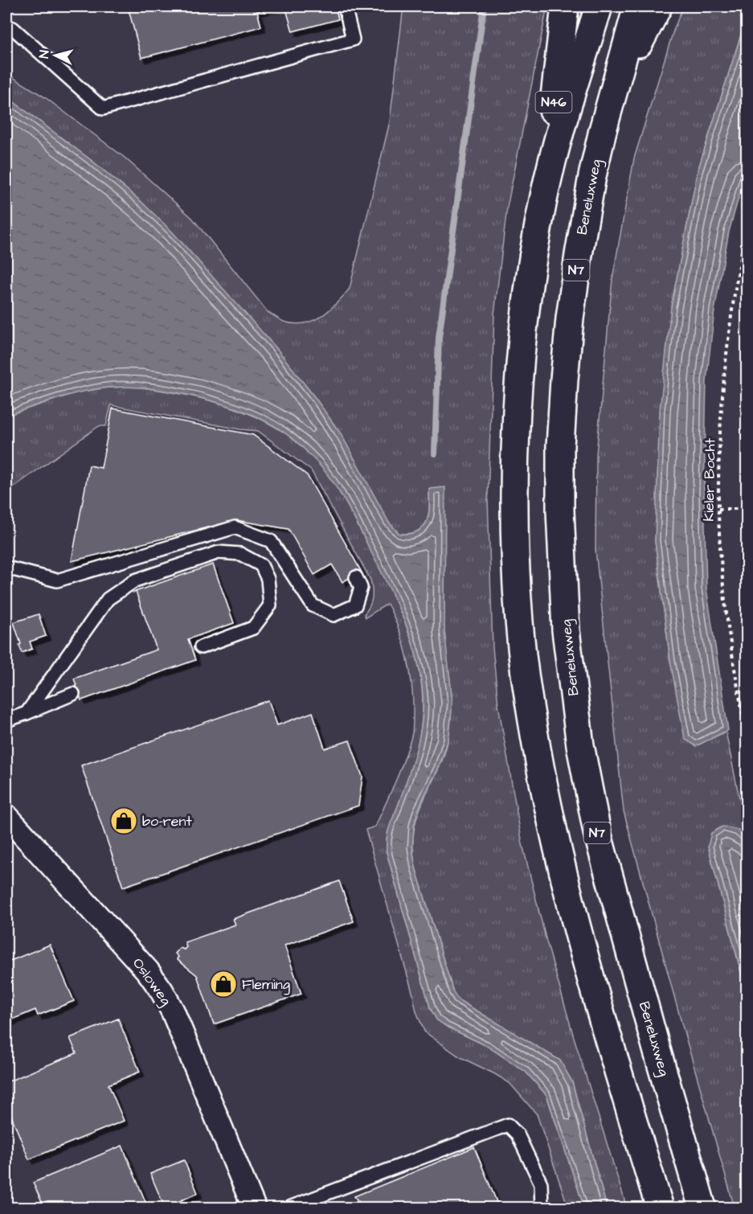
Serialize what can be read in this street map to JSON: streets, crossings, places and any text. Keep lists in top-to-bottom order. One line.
{"streets":{"highway":["N46","Beneluxweg","N7"],"street":["Osloweg"],"path":["Kieler Bocht"]},"crossings":[["Beneluxweg","N7"]],"places":{"shop":["bo-rent","Fleming"]},"north":"left"}
